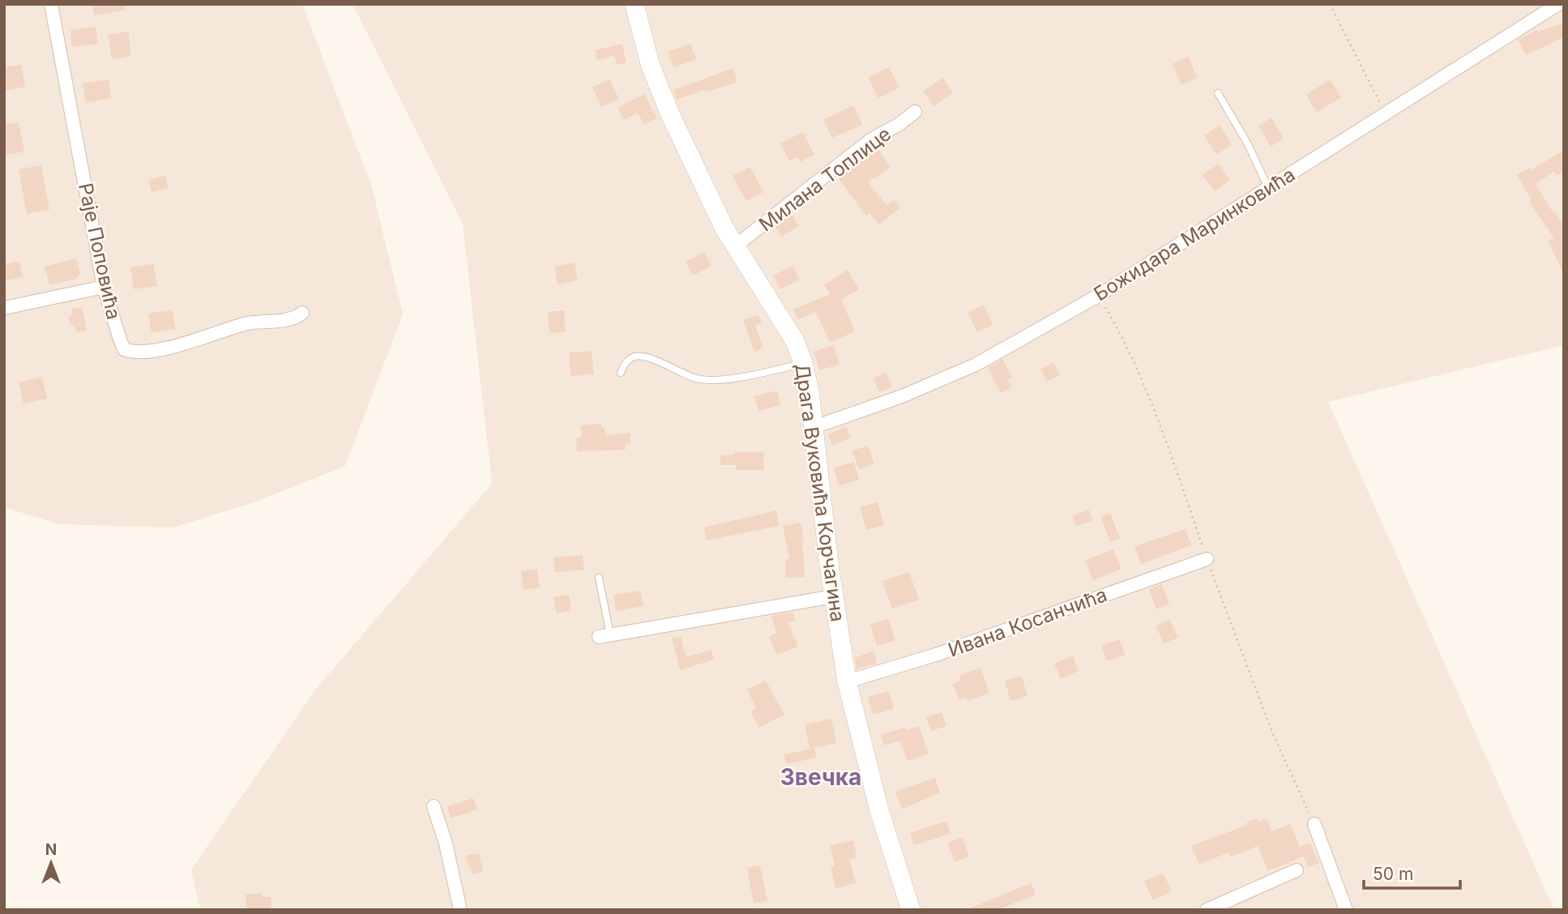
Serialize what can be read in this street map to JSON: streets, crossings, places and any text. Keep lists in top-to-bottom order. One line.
{"streets":{"street":["Милана Топлице","Божидара Маринковића","Раје Поповића","Драга Вуковића Корчагина","Ивана Косанчића"]},"crossings":[["Милана Топлице","Драга Вуковића Корчагина"],["Божидара Маринковића","Драга Вуковића Корчагина"],["Драга Вуковића Корчагина","Ивана Косанчића"]],"districts":["Звечка"],"scale_bar":"50 m","north":"top"}
